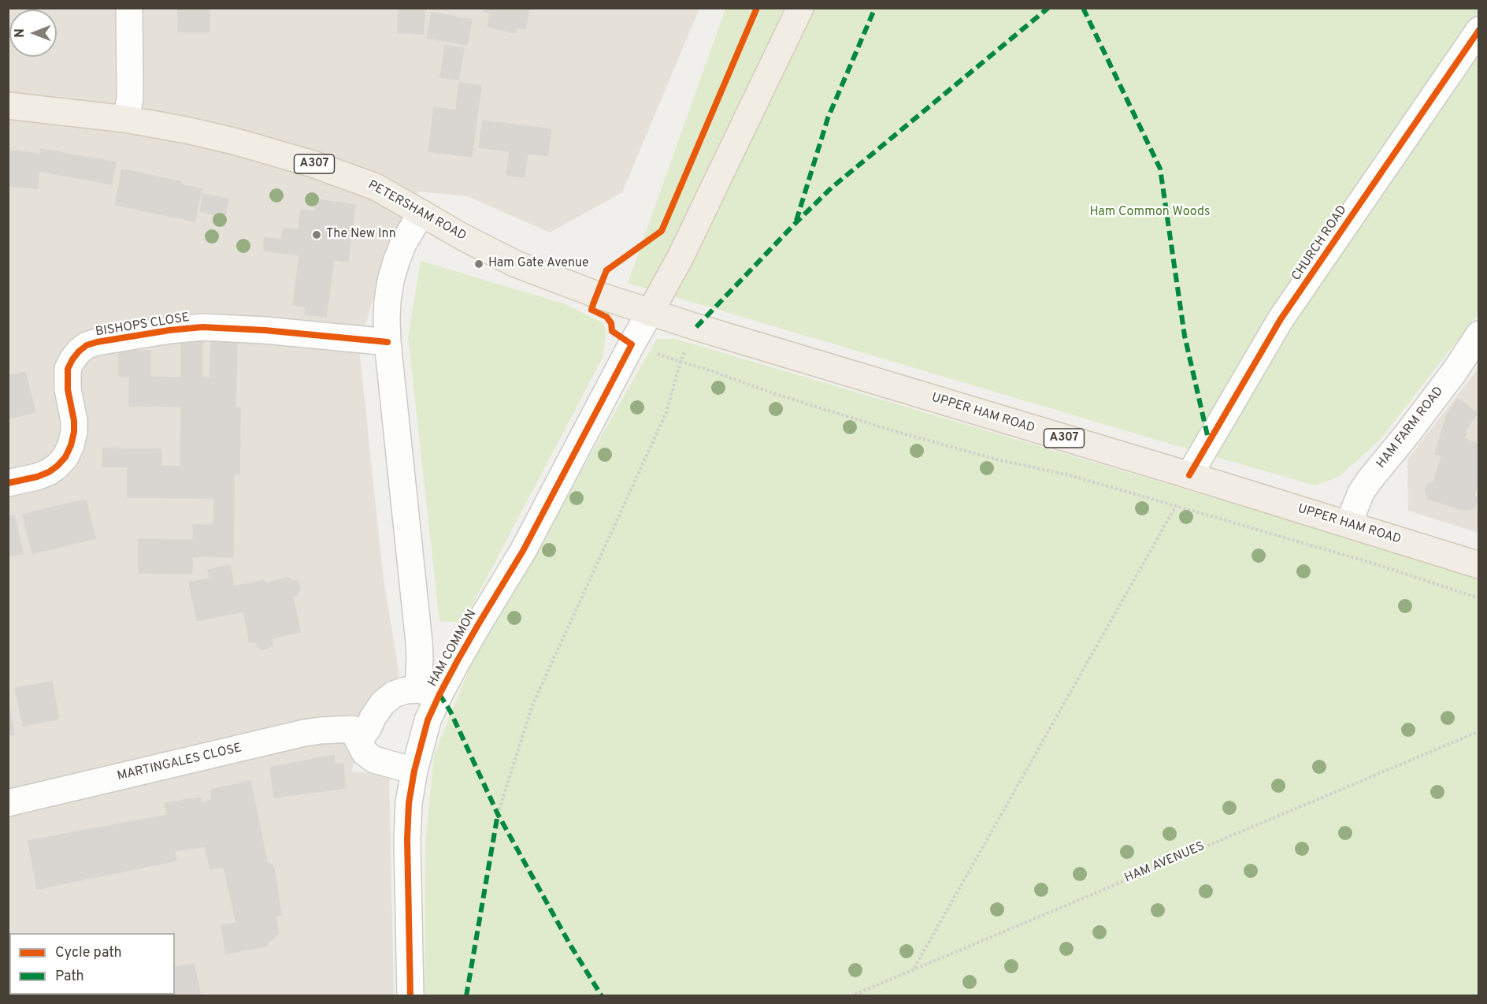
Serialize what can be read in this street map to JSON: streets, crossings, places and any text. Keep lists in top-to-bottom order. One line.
{"streets":{"main road":["A307","PETERSHAM ROAD","UPPER HAM ROAD"],"street":["CHURCH ROAD","BISHOPS CLOSE","HAM FARM ROAD","HAM COMMON","MARTINGALES CLOSE"],"path":["HAM AVENUES"]},"crossings":[["PETERSHAM ROAD","UPPER HAM ROAD"],["PETERSHAM ROAD","HAM COMMON"],["CHURCH ROAD","UPPER HAM ROAD"],["BISHOPS CLOSE","HAM COMMON"],["UPPER HAM ROAD","HAM FARM ROAD"],["UPPER HAM ROAD","HAM COMMON"],["HAM COMMON","MARTINGALES CLOSE"]],"parks":["Ham Common Woods"],"places":["The New Inn","Ham Gate Avenue"],"legend":["Cycle path","Path"],"north":"left"}
